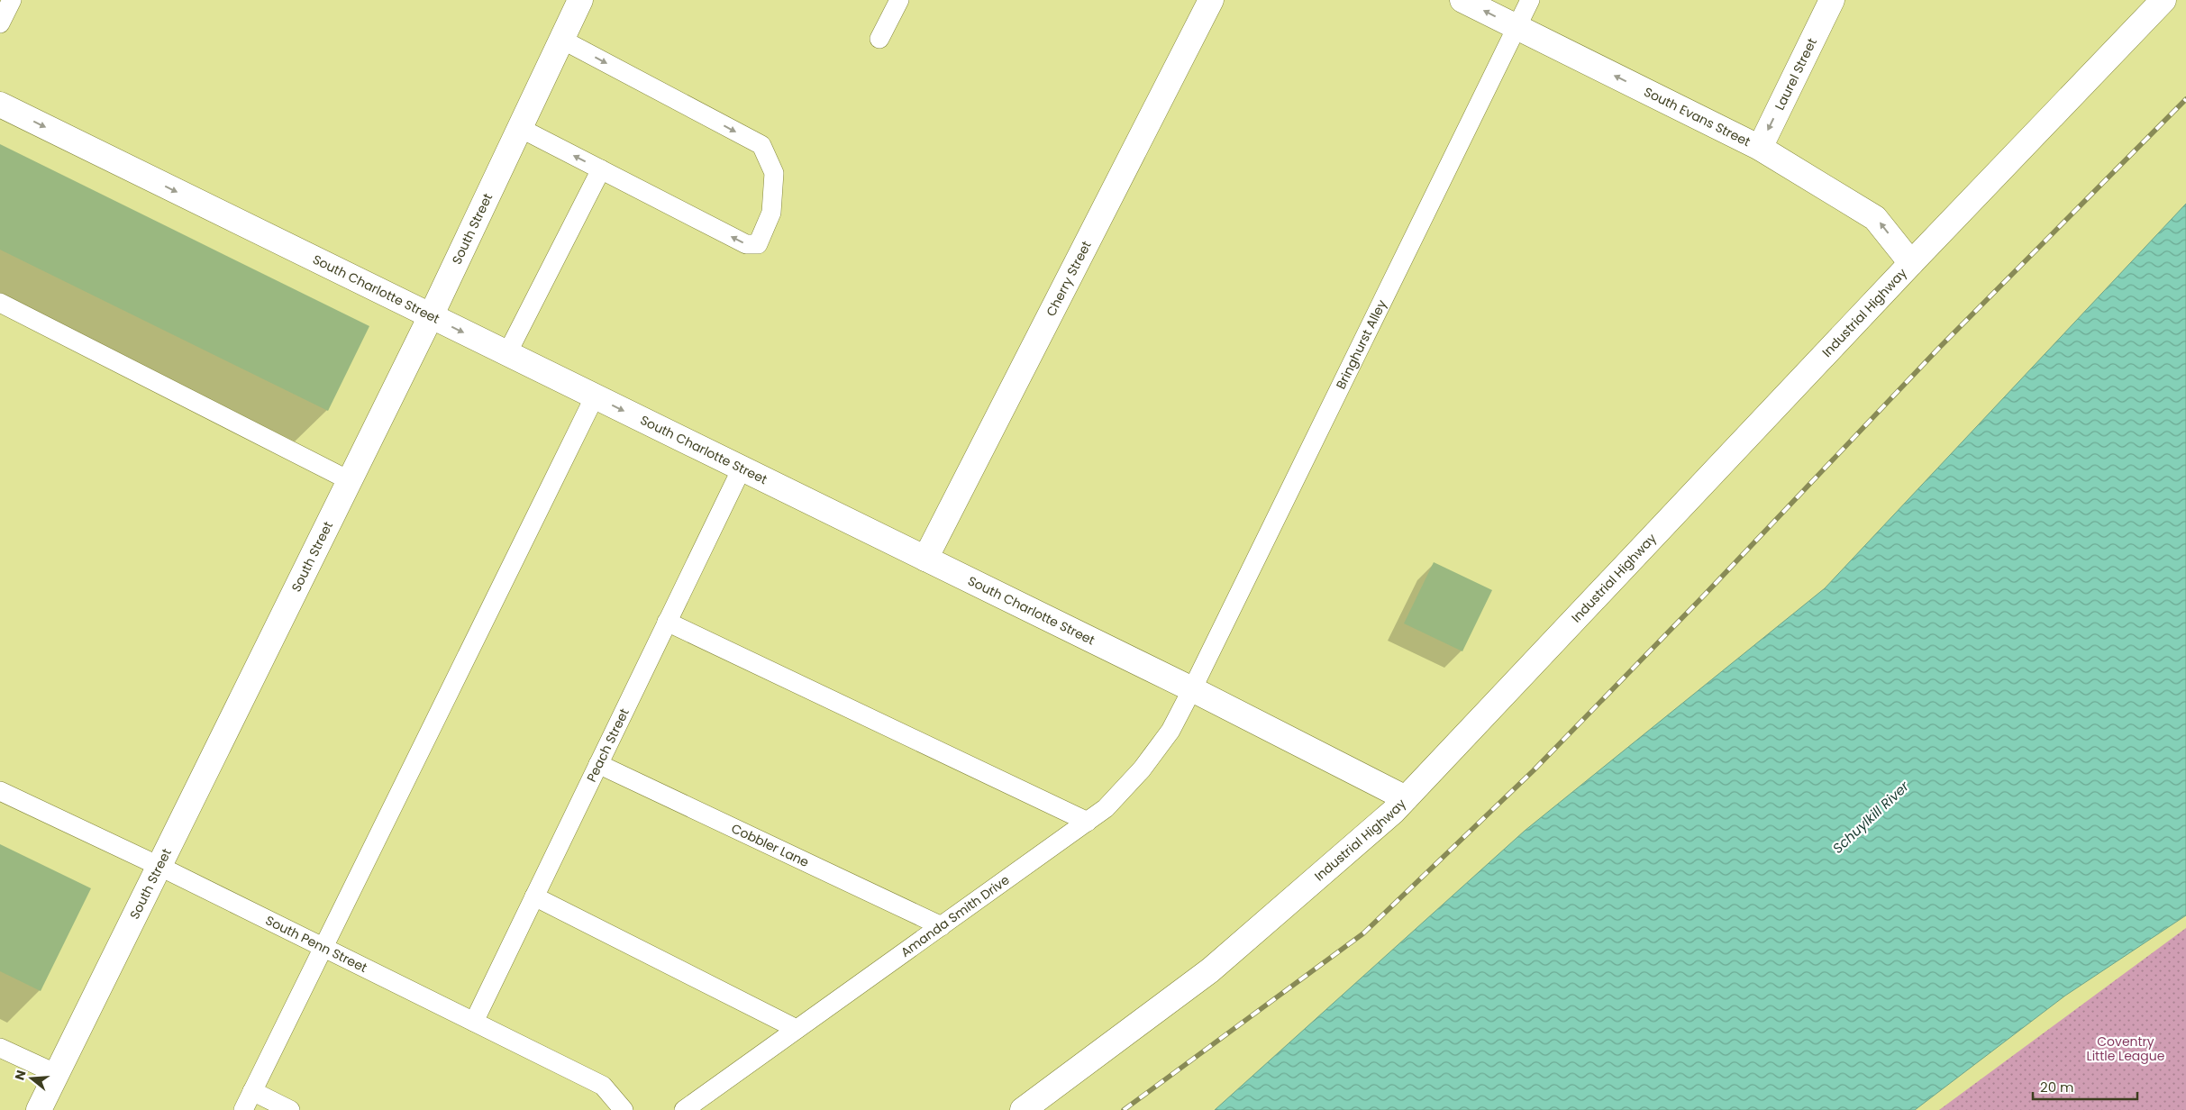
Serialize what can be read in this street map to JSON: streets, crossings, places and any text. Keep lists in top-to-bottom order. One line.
{"streets":{"street":["Laurel Street","South Evans Street","South Street","Cherry Street","South Charlotte Street","Industrial Highway"],"lane":["Bringhurst Alley","Peach Street","Cobbler Lane","Amanda Smith Drive","South Penn Street"]},"crossings":[["Laurel Street","South Evans Street"],["South Evans Street","Industrial Highway"],["South Evans Street","Bringhurst Alley"],["South Street","South Charlotte Street"],["South Street","South Penn Street"],["Cherry Street","South Charlotte Street"],["South Charlotte Street","Industrial Highway"],["South Charlotte Street","Bringhurst Alley"],["South Charlotte Street","Peach Street"],["South Charlotte Street","Amanda Smith Drive"],["Bringhurst Alley","Amanda Smith Drive"],["Peach Street","Cobbler Lane"],["Peach Street","South Penn Street"],["Cobbler Lane","Amanda Smith Drive"]],"one_way":["Laurel Street","South Evans Street","South Charlotte Street"],"water":["Schuylkill River"],"parks":["Coventry Little League"],"scale_bar":"20 m","north":"left"}
